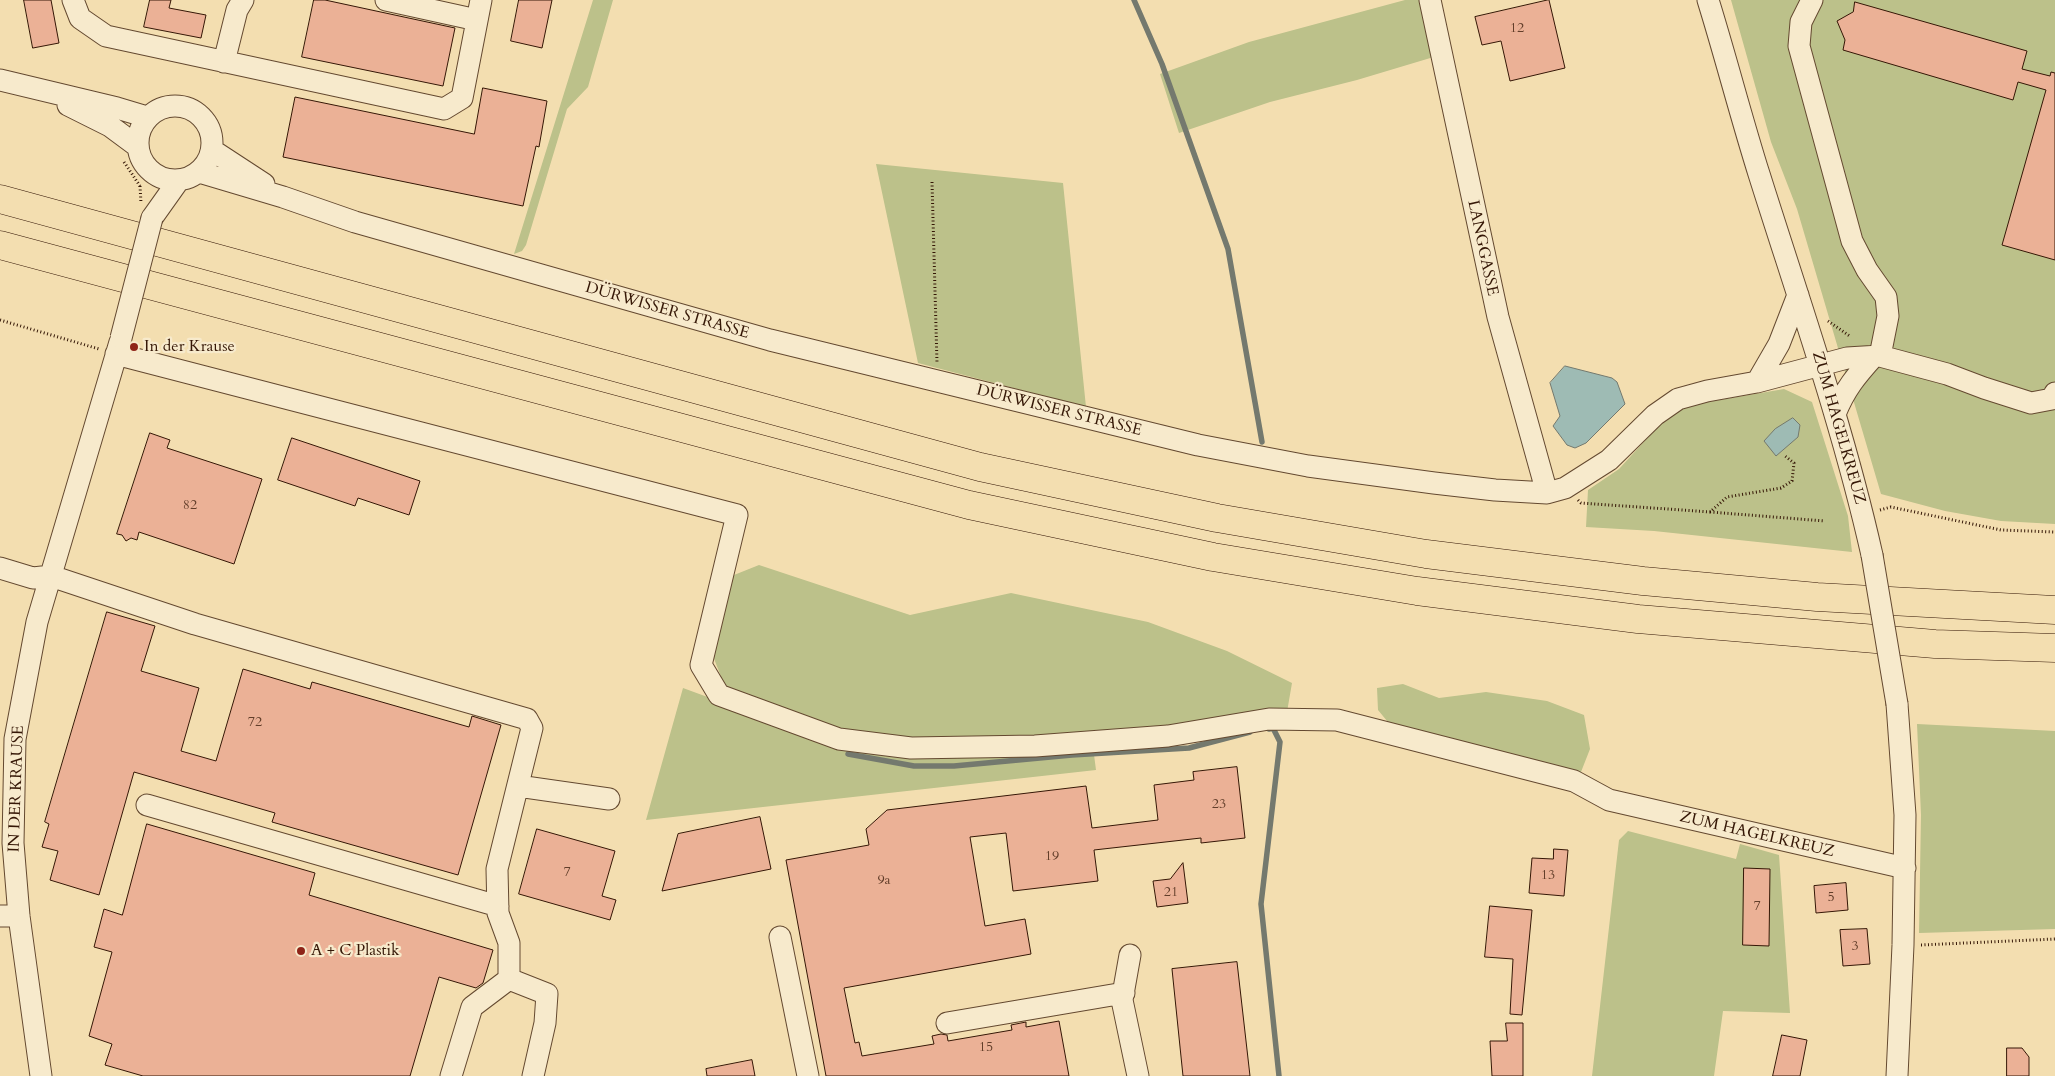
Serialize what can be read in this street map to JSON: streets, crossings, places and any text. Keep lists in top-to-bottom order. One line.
{"streets":{"street":["LANGGASSE","DÜRWISSER STRASSE","ZUM HAGELKREUZ","IN DER KRAUSE"]},"crossings":[["LANGGASSE","DÜRWISSER STRASSE"],["DÜRWISSER STRASSE","IN DER KRAUSE"],["ZUM HAGELKREUZ","IN DER KRAUSE"]],"places":["In der Krause","A + C Plastik"],"house_numbers":["12","82","72","23","19","7","13","9a","21","5","7","3","15"]}
